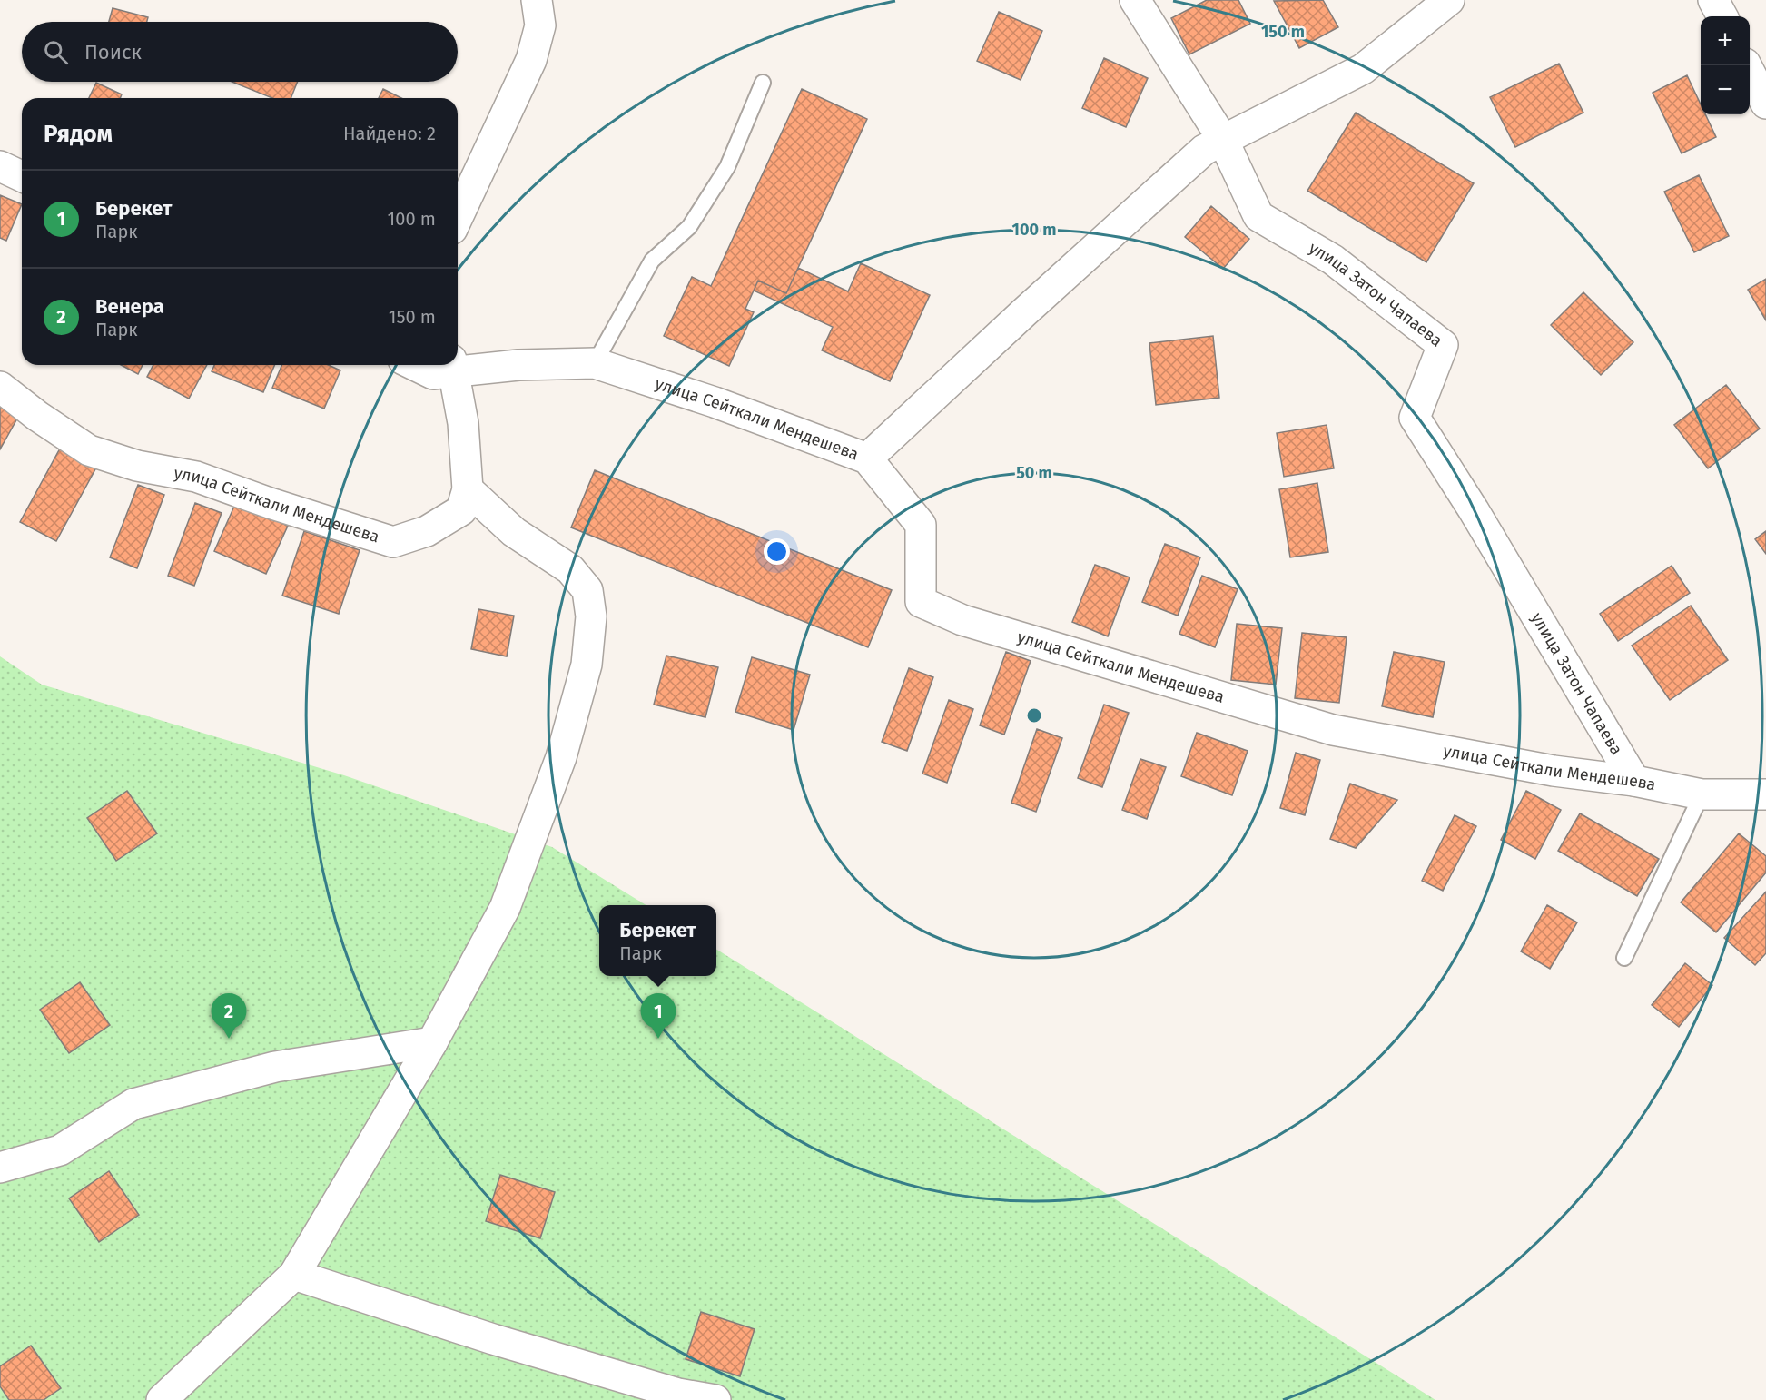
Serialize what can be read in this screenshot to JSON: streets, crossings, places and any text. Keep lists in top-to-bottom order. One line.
{"streets":{"street":["улица Затон Чапаева","улица Сейткали Мендешева"]},"crossings":[["улица Затон Чапаева","улица Сейткали Мендешева"]],"page":{"map_buttons":["+","−"],"search":"Поиск","heading":["Рядом","Найдено: 2"],"list":[{"mark":"1","name":"Берекет","note":"Парк","value":"100 m"},{"mark":"2","name":"Венера","note":"Парк","value":"150 m"}],"popup":["Берекет","Парк"],"pins":["1","2"]},"rings":["150 m","100 m","50 m"]}
